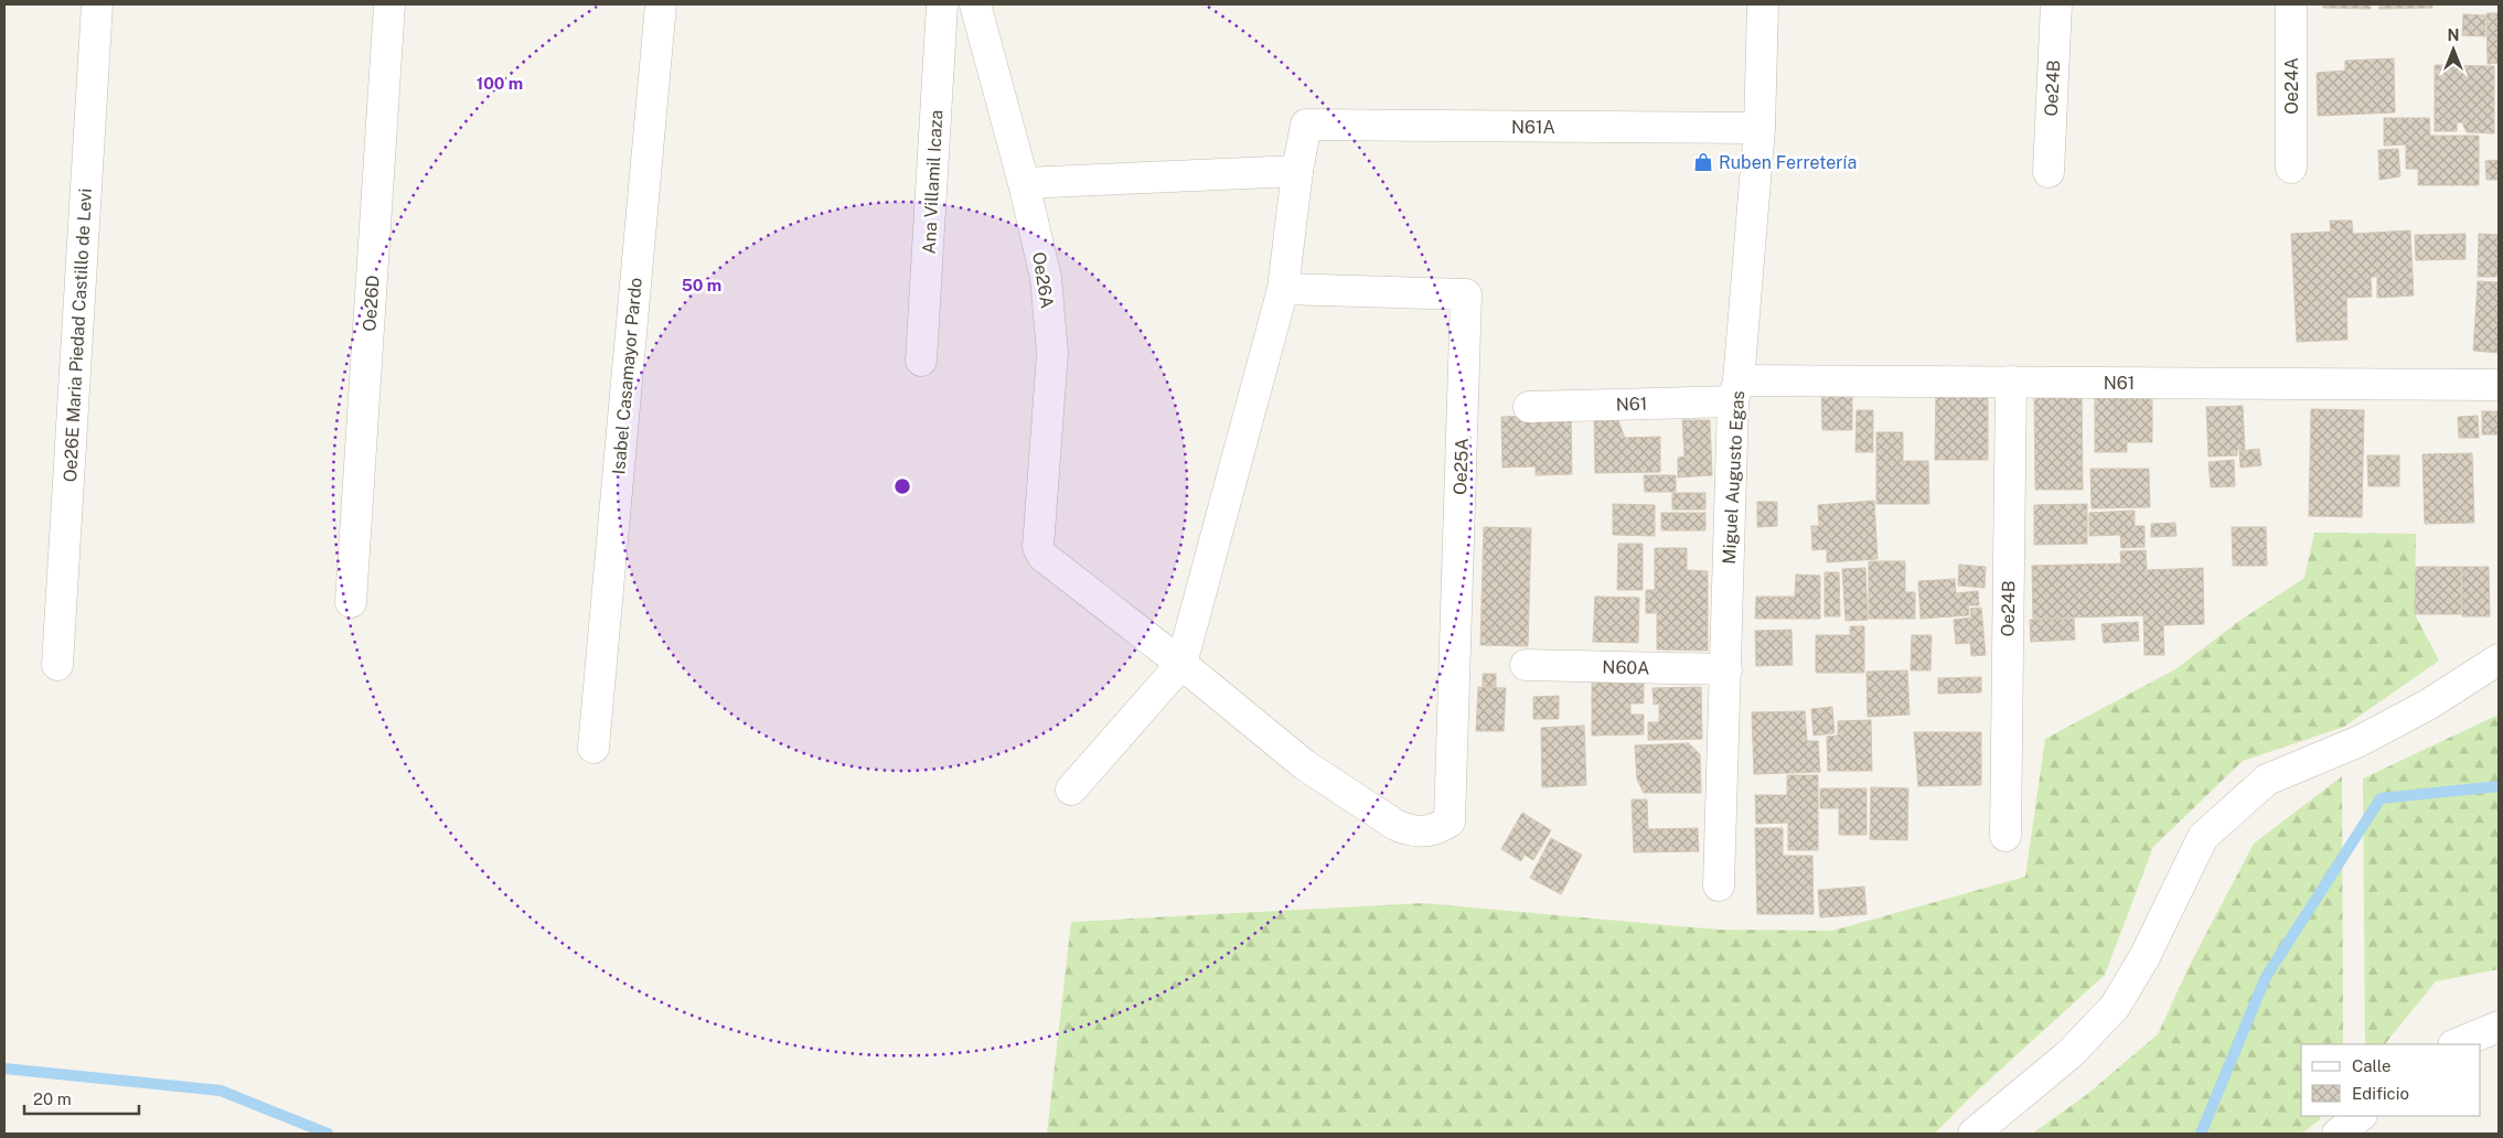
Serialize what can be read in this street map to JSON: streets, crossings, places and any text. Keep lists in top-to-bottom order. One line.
{"streets":{"street":["Oe24A","Oe24B","N61A","Ana Villamil Icaza","Oe26A","Oe26D","Oe26E Maria Piedad Castillo de Levi","Isabel Casamayor Pardo","N61","Oe25A","Miguel Augusto Egas","N60A"]},"crossings":[["Oe24B","N61"],["N61A","Miguel Augusto Egas"],["Oe26A","Oe25A"],["N61","Miguel Augusto Egas"],["Miguel Augusto Egas","N60A"]],"places":{"shop":["Ruben Ferretería"]},"legend":["Calle","Edificio"],"scale_bar":"20 m","north":"top","rings":["100 m","50 m"]}
